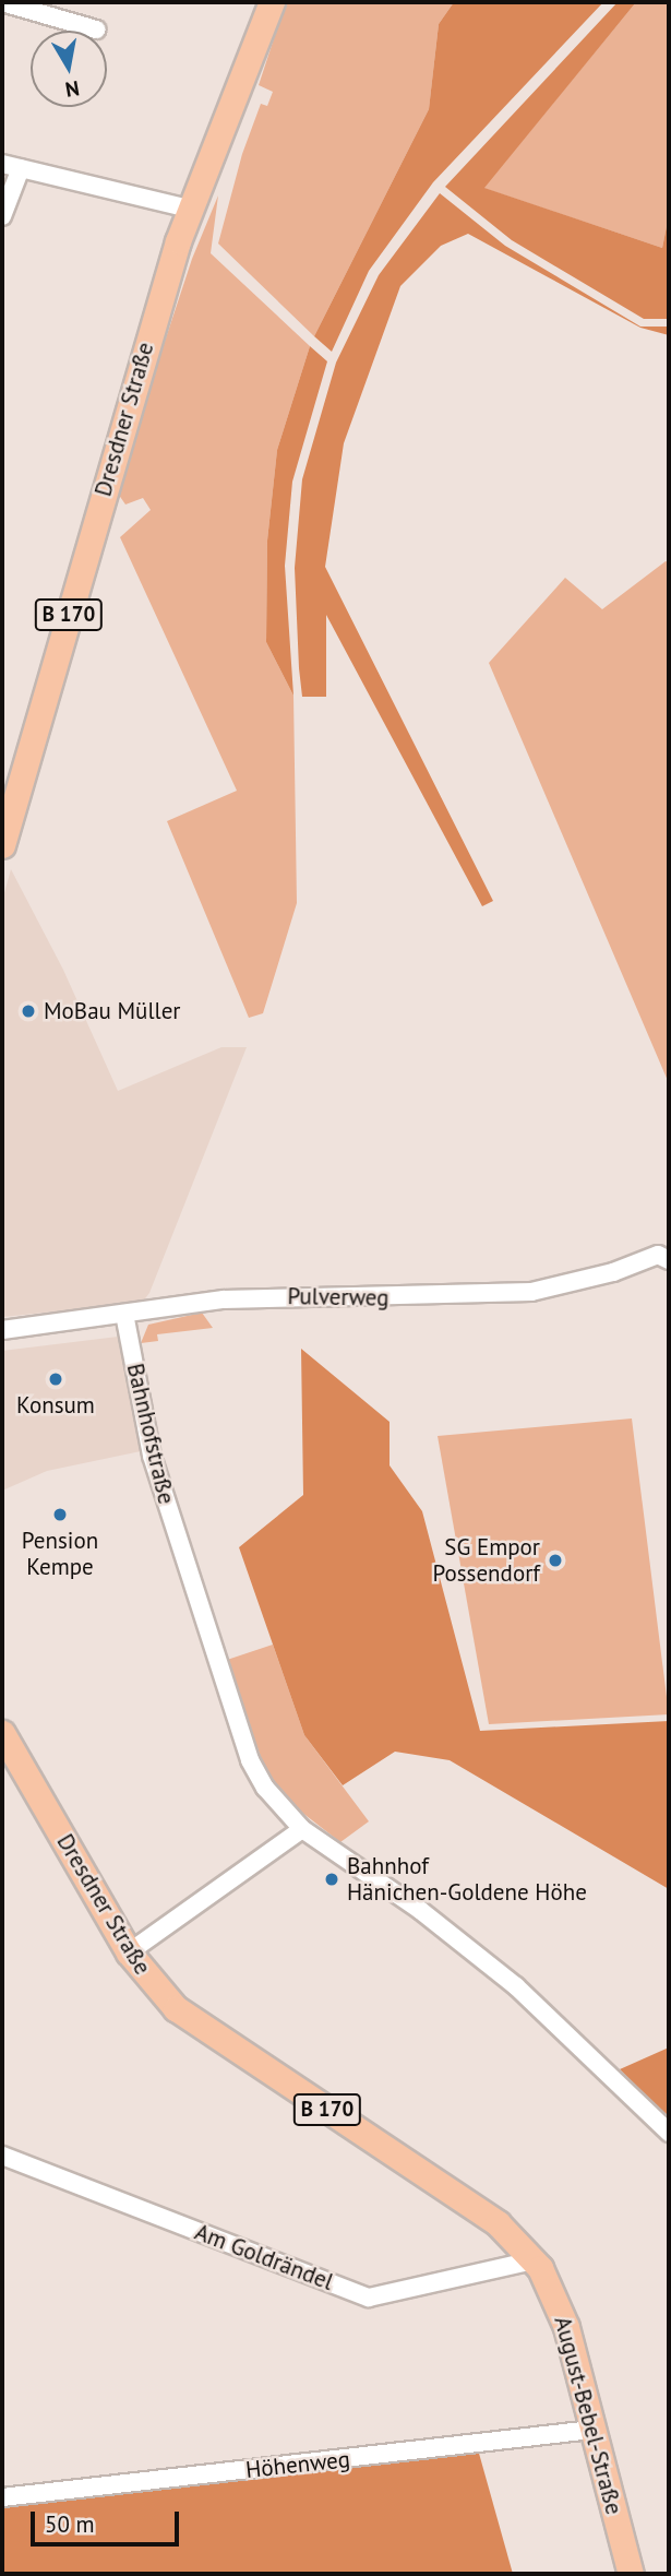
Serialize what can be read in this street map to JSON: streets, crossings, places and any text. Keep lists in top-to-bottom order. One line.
{"streets":{"main road":["Dresdner Straße","B 170","August-Bebel-Straße"],"street":["Pulverweg","Bahnhofstraße","Am Goldrändel","Höhenweg"]},"crossings":[["Dresdner Straße","Am Goldrändel"],["Dresdner Straße","August-Bebel-Straße"],["Pulverweg","Bahnhofstraße"],["Am Goldrändel","August-Bebel-Straße"],["August-Bebel-Straße","Höhenweg"]],"places":["MoBau Müller","Konsum","Pension Kempe","SG Empor Possendorf","Bahnhof Hänichen-Goldene Höhe"],"scale_bar":"50 m","north":"bottom"}
